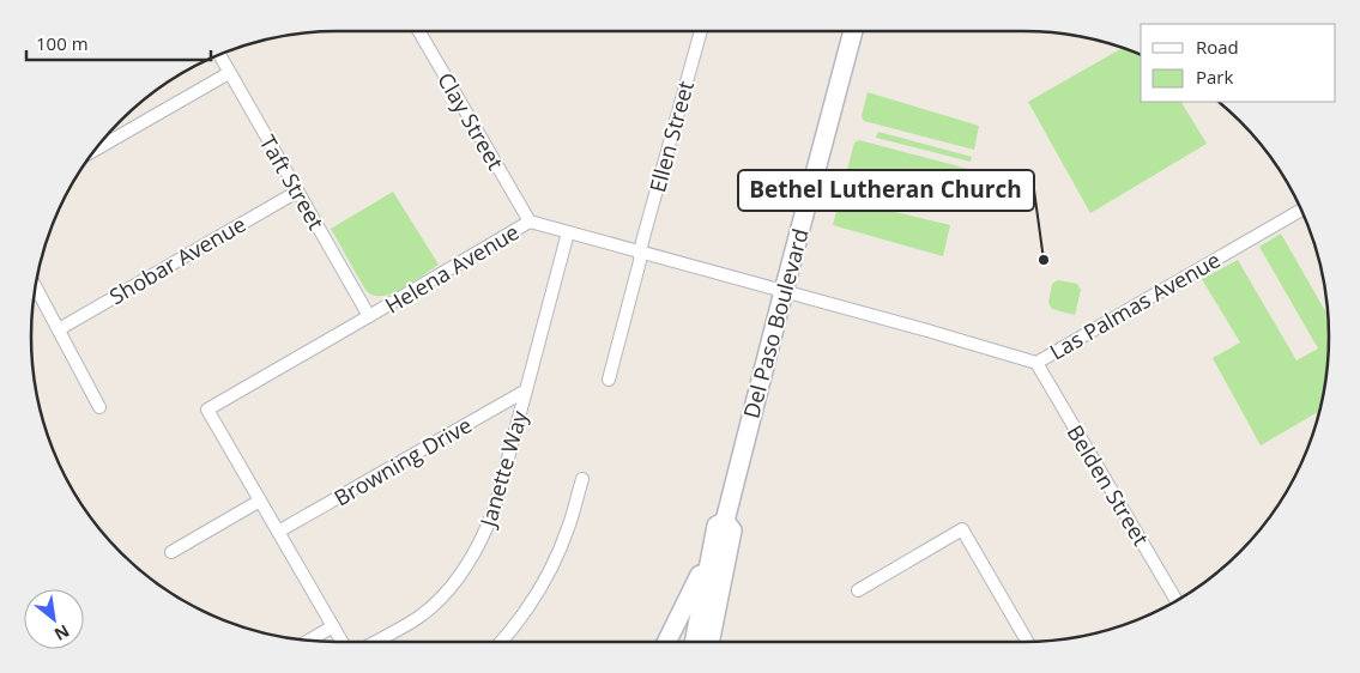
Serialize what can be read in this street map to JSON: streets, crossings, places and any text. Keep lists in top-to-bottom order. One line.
{"streets":{"main road":["Del Paso Boulevard"],"street":["Clay Street","Ellen Street","Taft Street","Shobar Avenue","Helena Avenue","Las Palmas Avenue","Browning Drive","Janette Way","Belden Street"]},"crossings":[["Clay Street","Helena Avenue"],["Ellen Street","Helena Avenue"],["Taft Street","Shobar Avenue"],["Taft Street","Helena Avenue"],["Helena Avenue","Las Palmas Avenue"],["Helena Avenue","Del Paso Boulevard"],["Helena Avenue","Janette Way"],["Las Palmas Avenue","Del Paso Boulevard"],["Las Palmas Avenue","Belden Street"],["Browning Drive","Janette Way"]],"places":["Bethel Lutheran Church"],"legend":["Road","Park"],"scale_bar":"100 m","north":"bottom right"}
